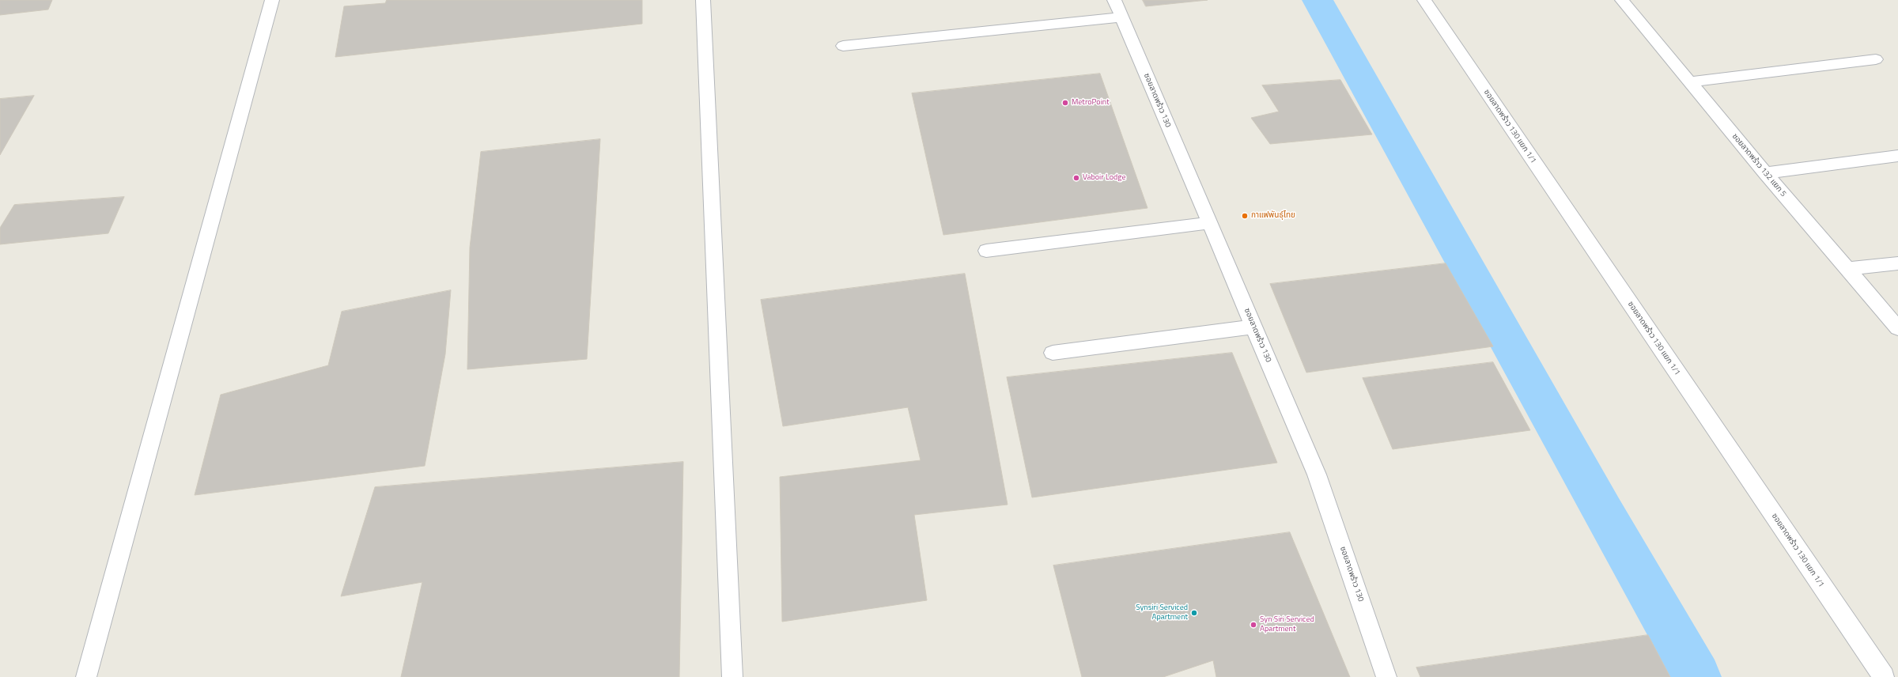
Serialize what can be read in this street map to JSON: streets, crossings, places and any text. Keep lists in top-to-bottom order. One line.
{"streets":{"street":["ซอยลาดพร้าว 130","ซอยลาดพร้าว 130 แยก 1/1","ซอยลาดพร้าว 132 แยก 5"]},"places":["MetroPoint","Vaboir Lodge","กาแฟพันธุ์ไทย","Synsiri Serviced Apartment","Syn Siri Serviced Apartment"]}
